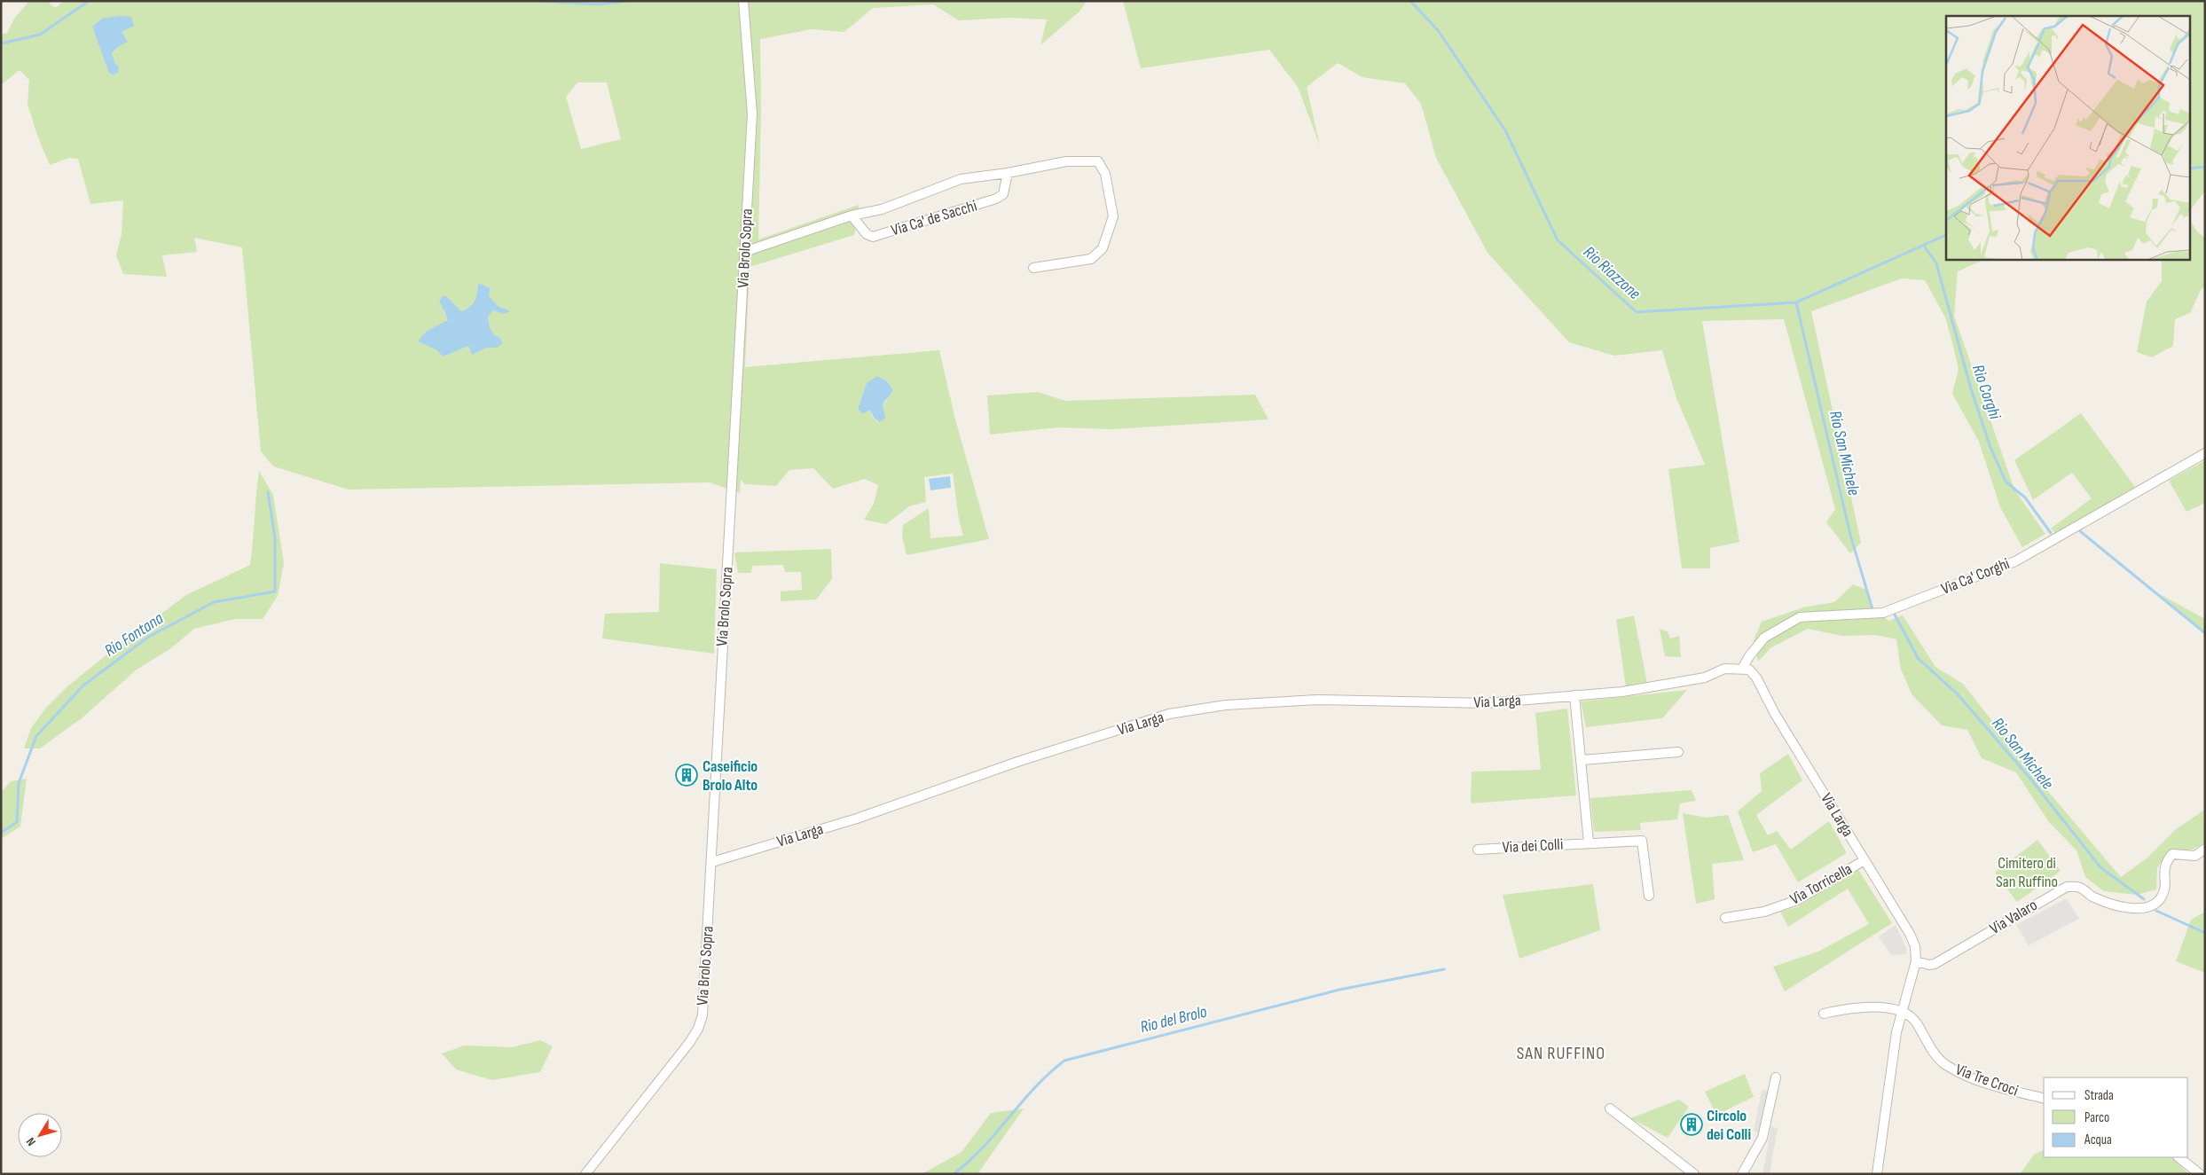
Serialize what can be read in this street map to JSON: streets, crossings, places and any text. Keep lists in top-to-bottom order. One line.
{"streets":{"street":["Via Ca' de Sacchi","Via Brolo Sopra","Via Ca' Corghi","Via Larga","Via dei Colli","Via Torricella","Via Valaro","Via Tre Croci"]},"crossings":[["Via Ca' de Sacchi","Via Brolo Sopra"],["Via Brolo Sopra","Via Larga"],["Via Ca' Corghi","Via Larga"],["Via Larga","Via Torricella"],["Via Larga","Via Valaro"],["Via Larga","Via Tre Croci"]],"districts":["SAN RUFFINO"],"water":["Rio Riazzone","Rio Corghi","Rio San Michele","Rio Fontana","Rio del Brolo"],"parks":["Cimitero di San Ruffino"],"places":{"building":["Caseificio Brolo Alto","Circolo dei Colli"]},"legend":["Strada","Parco","Acqua"],"north":"bottom left"}
